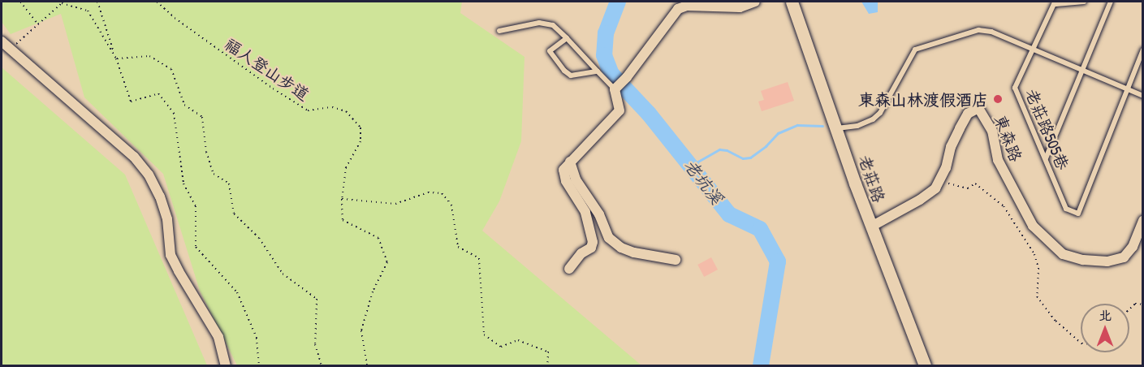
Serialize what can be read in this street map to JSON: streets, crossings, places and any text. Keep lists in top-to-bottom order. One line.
{"streets":{"street":["東森路","老莊路"],"lane":["老莊路505巷"],"path":["福人登山步道"]},"crossings":[["東森路","老莊路"]],"water":["老坑溪"],"places":["東森山林渡假酒店"],"north":"top"}
